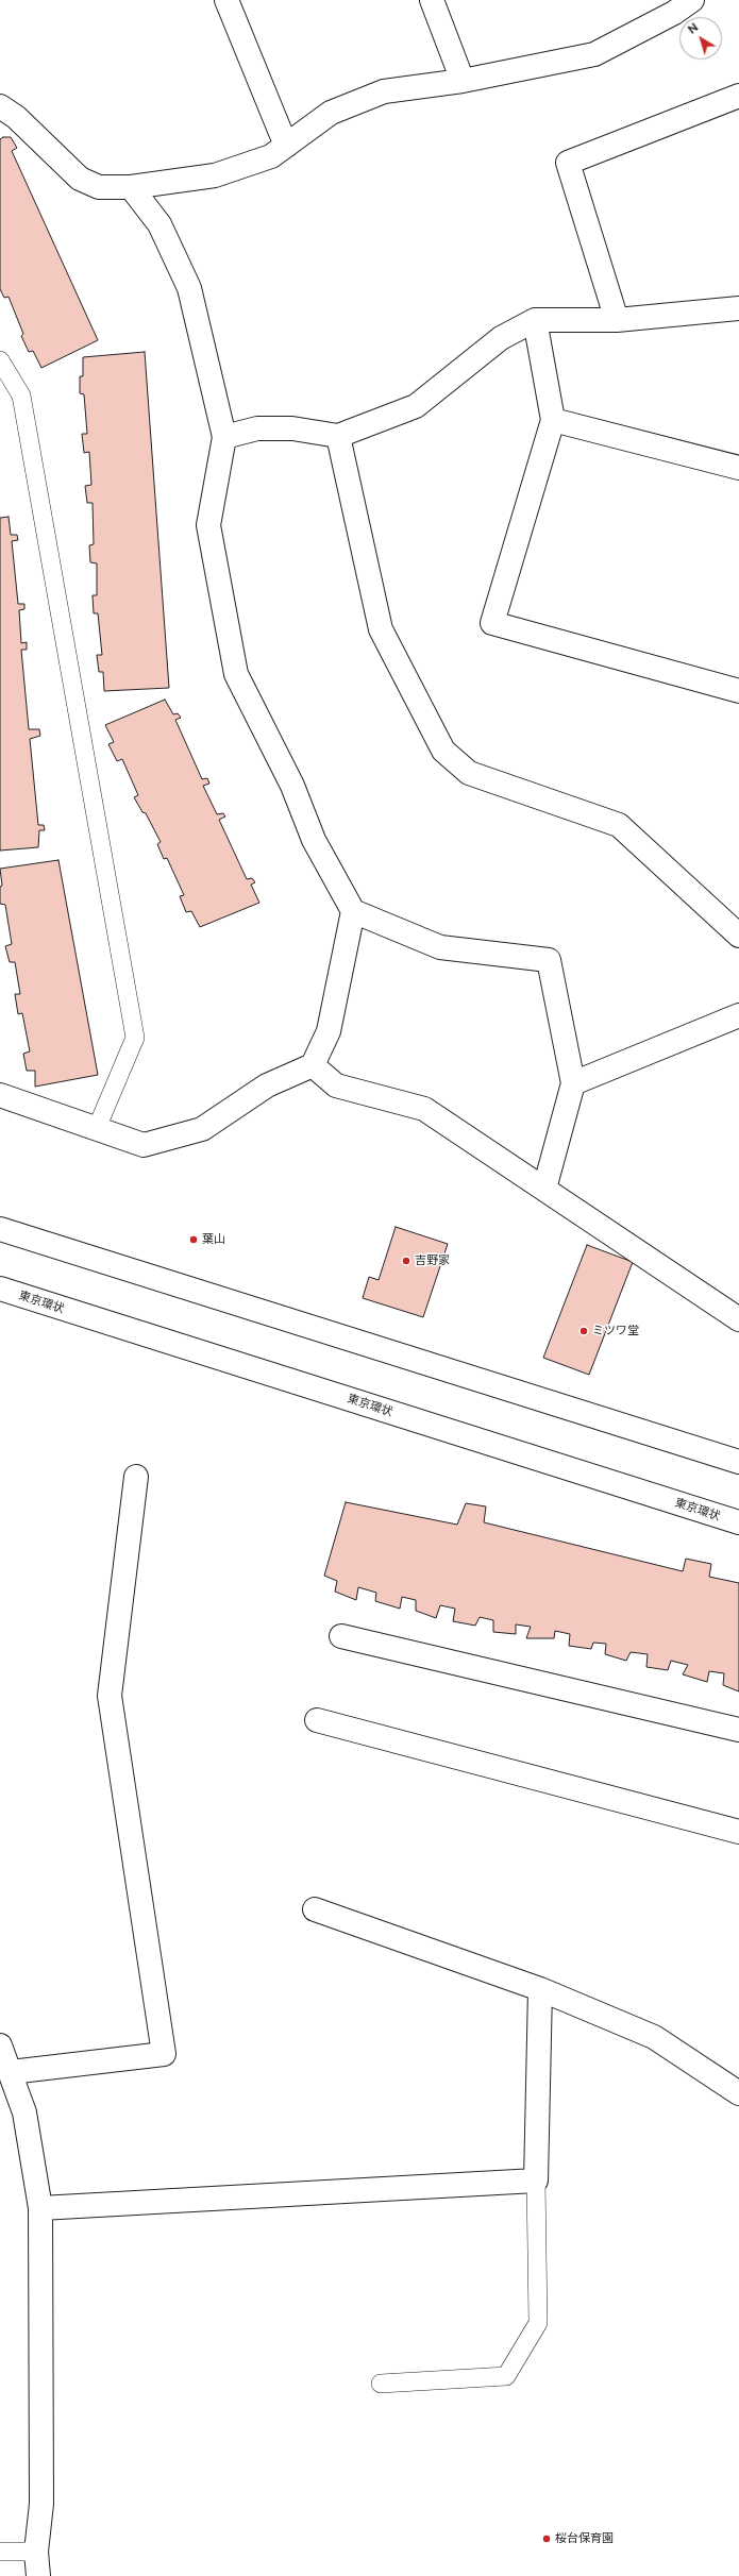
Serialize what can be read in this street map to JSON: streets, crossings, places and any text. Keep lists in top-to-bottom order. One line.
{"streets":{"main road":["東京環状"]},"places":["葉山","吉野家","ミツワ堂","桜台保育園"],"north":"top left"}
